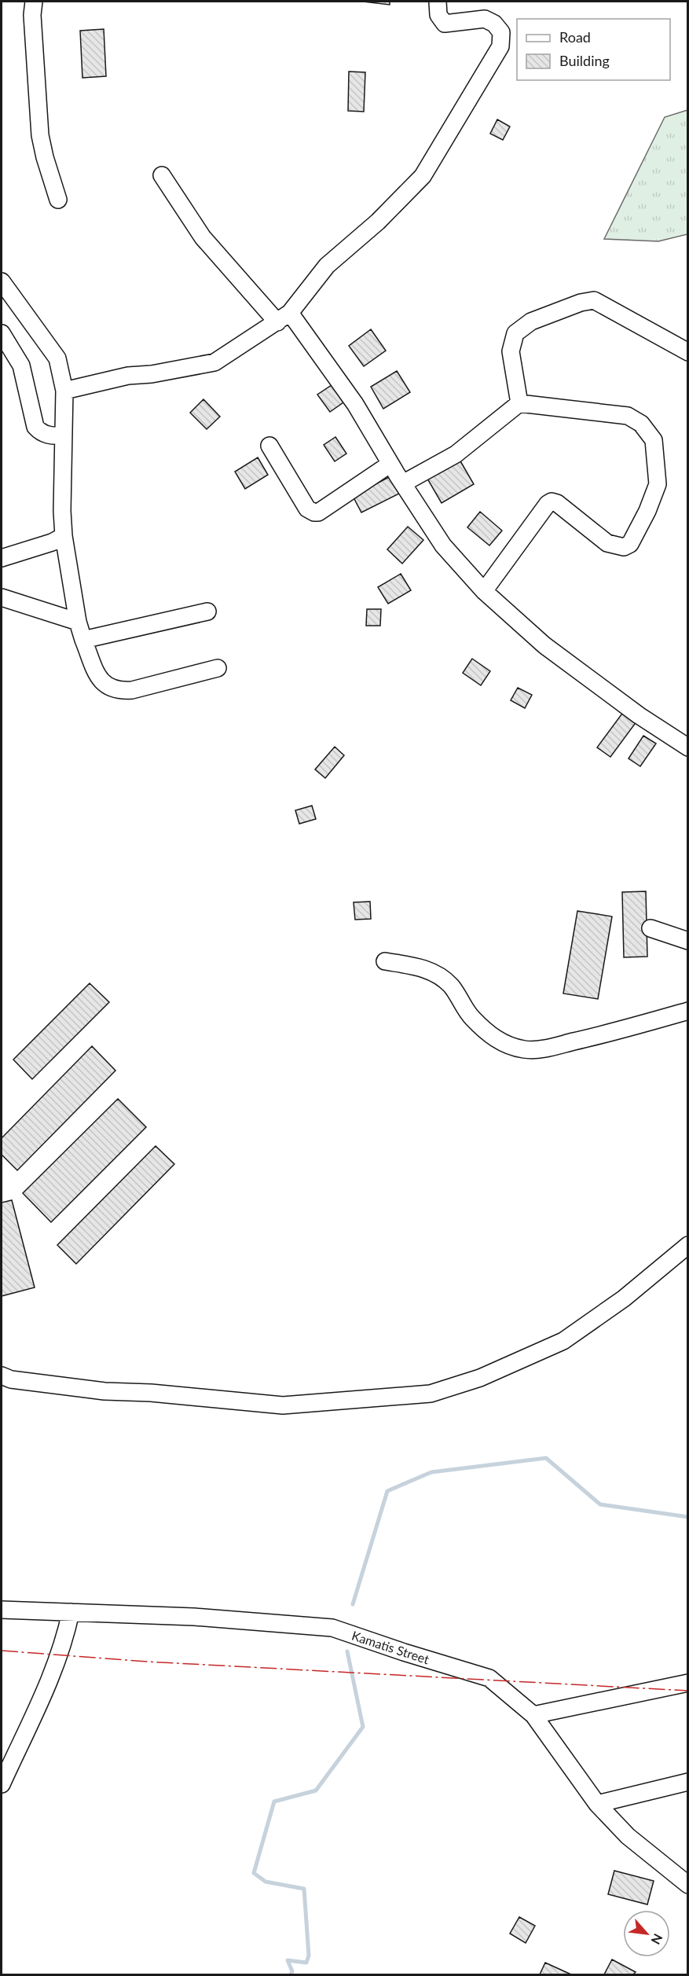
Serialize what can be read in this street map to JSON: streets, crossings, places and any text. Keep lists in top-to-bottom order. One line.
{"streets":{"street":["Kamatis Street"]},"legend":["Road","Building"],"north":"bottom right"}
